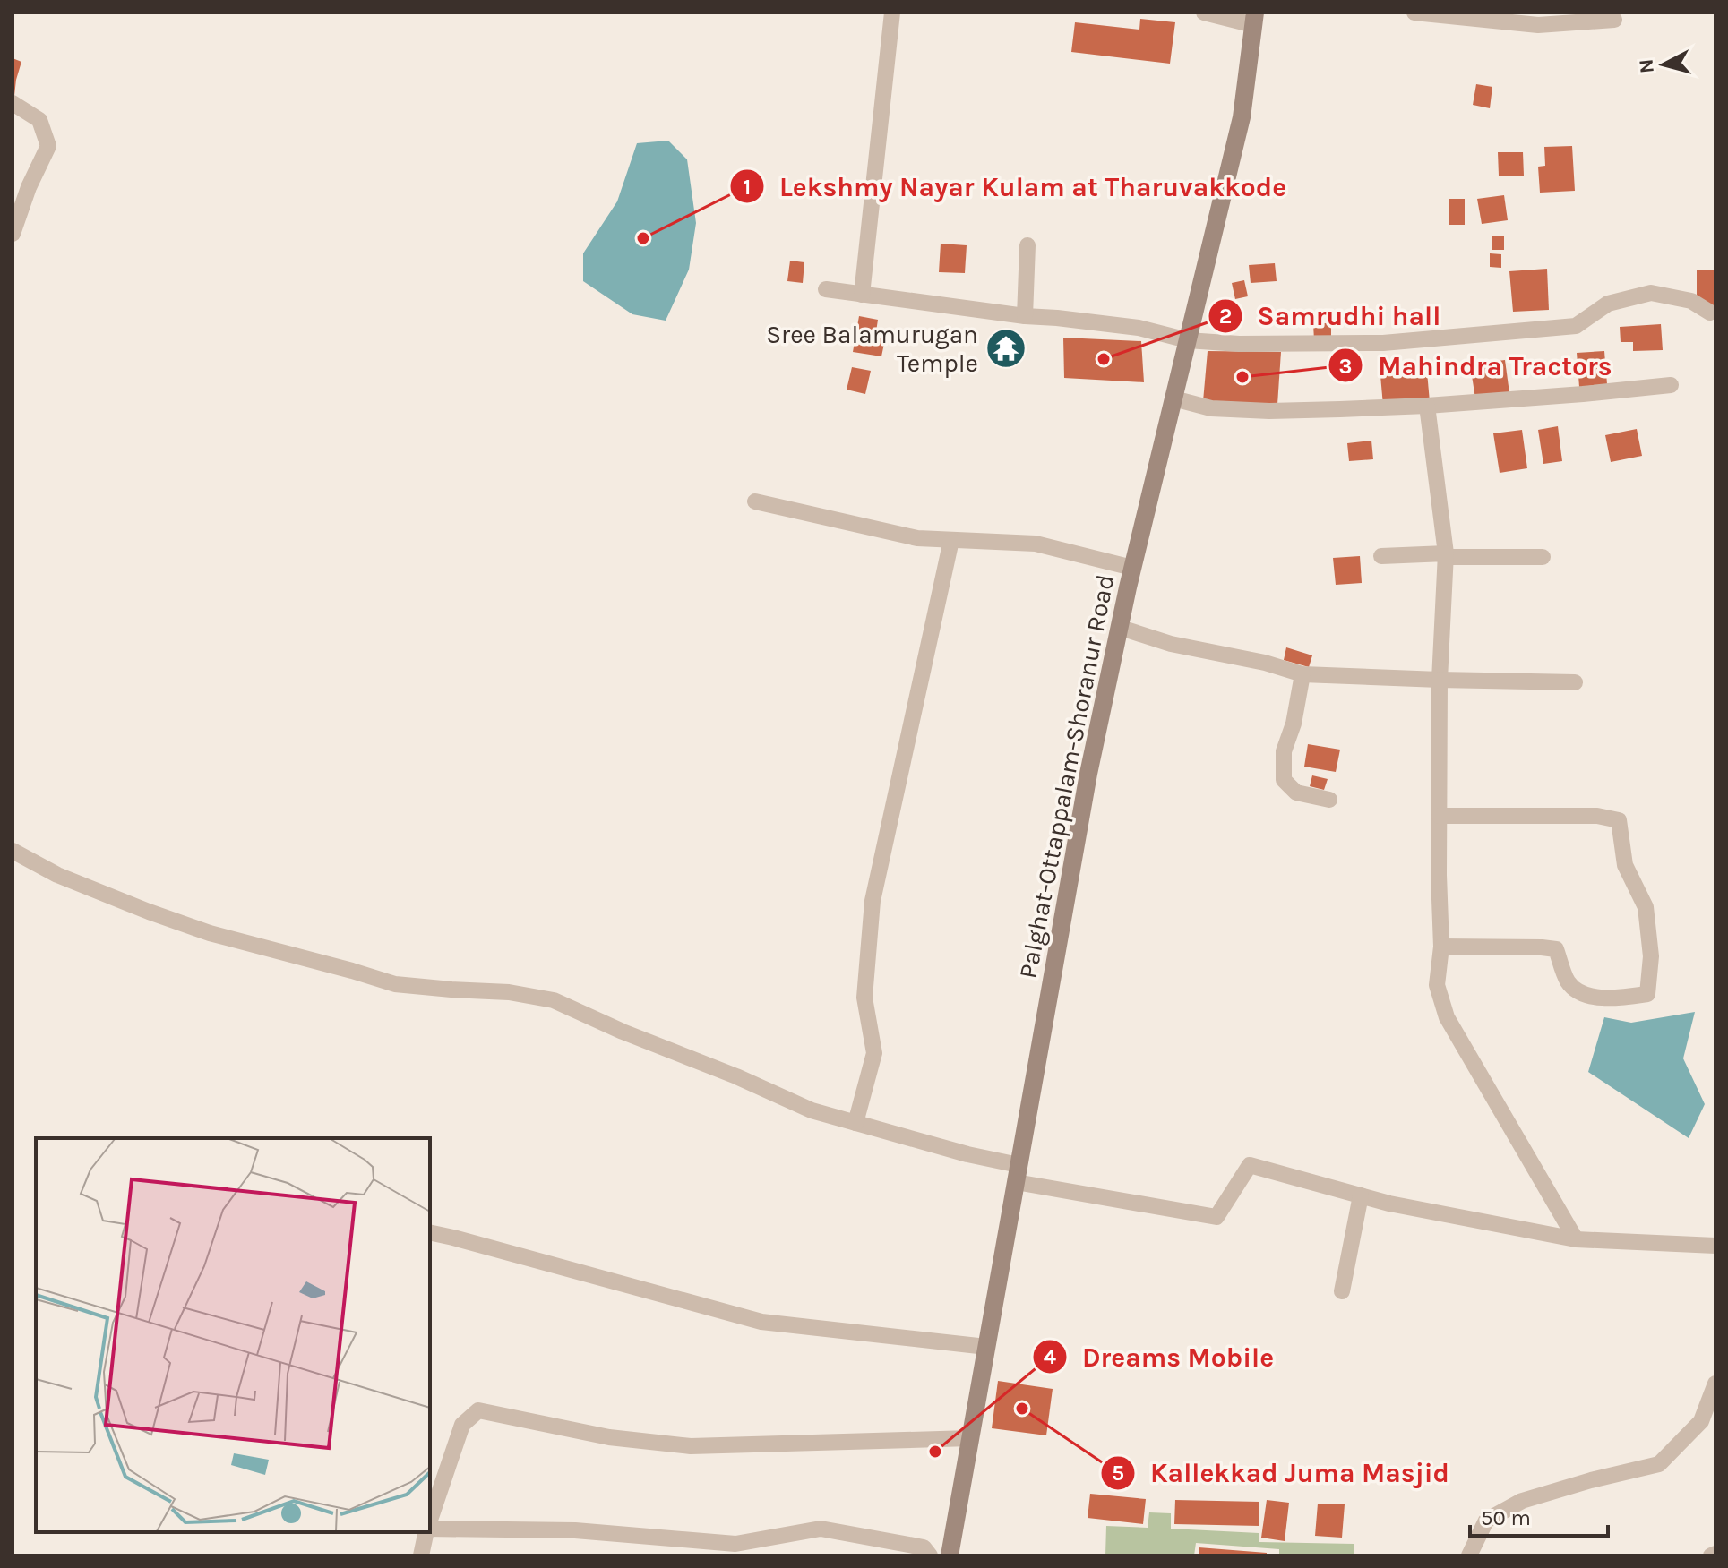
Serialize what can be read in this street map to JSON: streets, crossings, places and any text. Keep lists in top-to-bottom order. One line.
{"streets":{"main road":["Palghat-Ottappalam-Shoranur Road"]},"places":{"other":["Lekshmy Nayar Kulam at Tharuvakkode","Samrudhi hall","Mahindra Tractors","Kallekkad Juma Masjid","Dreams Mobile"],"temple":["Sree Balamurugan Temple"]},"scale_bar":"50 m","north":"left"}
